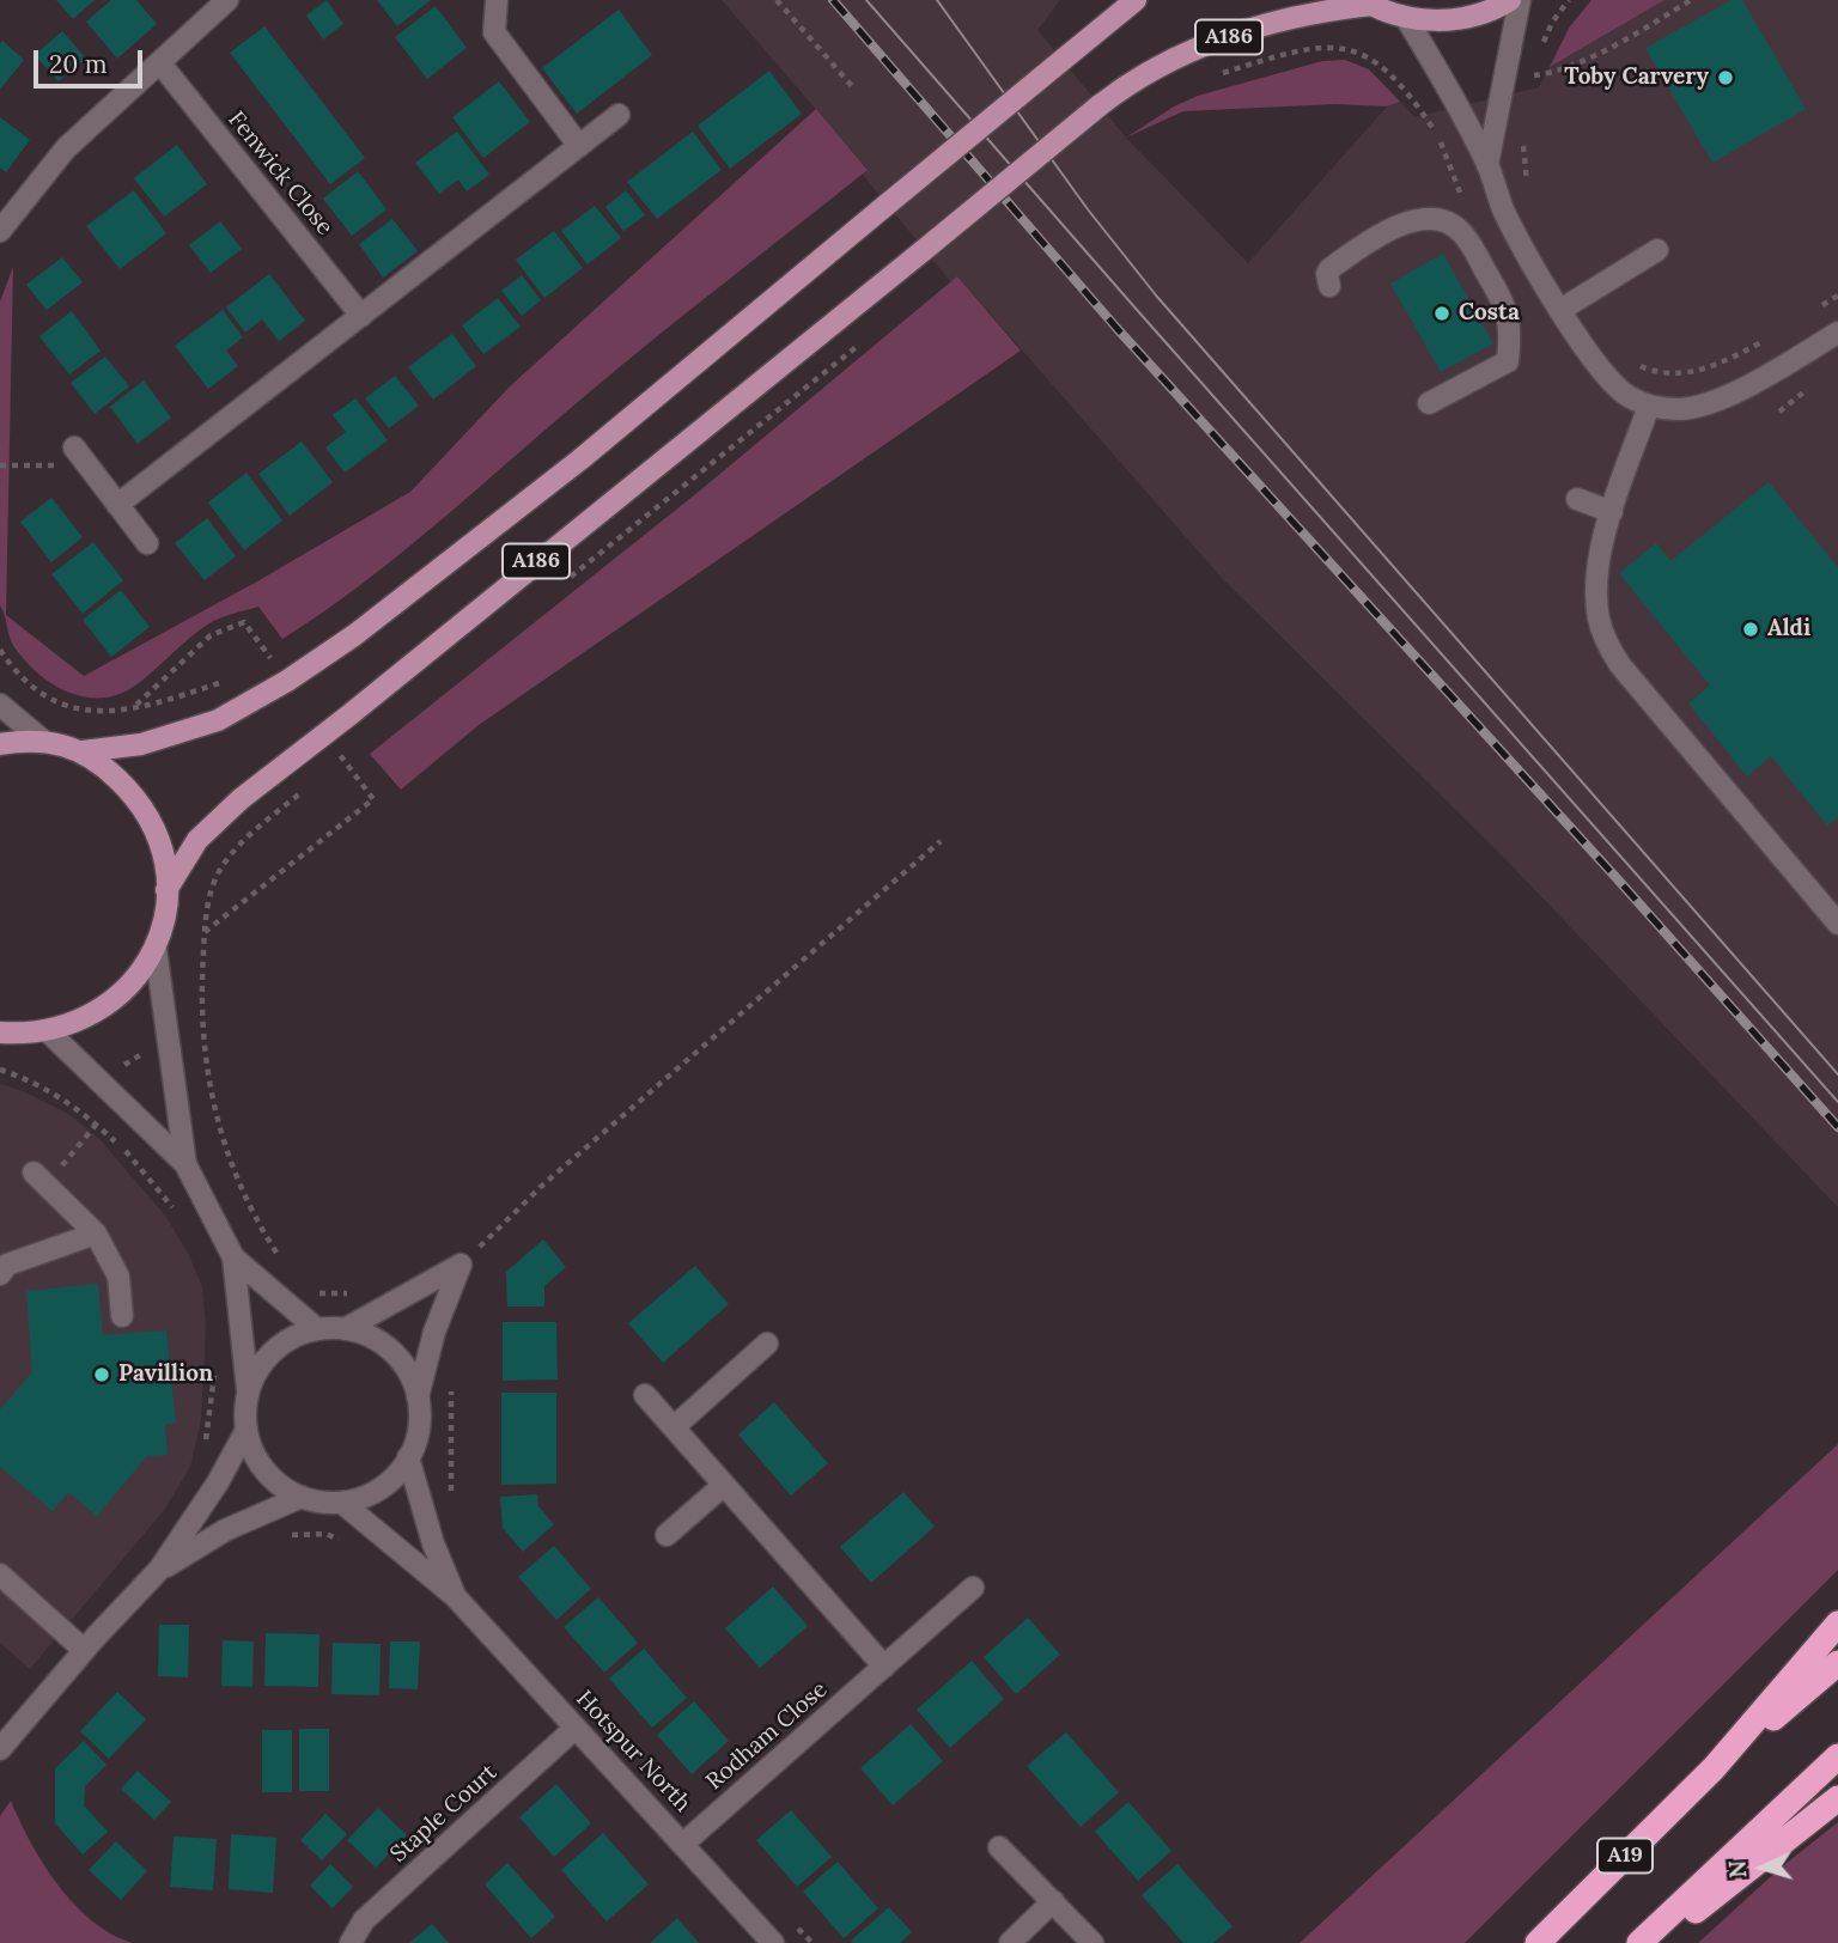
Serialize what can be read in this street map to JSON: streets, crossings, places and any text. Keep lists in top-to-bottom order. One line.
{"streets":{"highway":["A19"],"main road":["A186"],"street":["Fenwick Close","Rodham Close","Hotspur North","Staple Court"]},"crossings":[["Rodham Close","Hotspur North"],["Hotspur North","Staple Court"]],"places":["Toby Carvery","Costa","Aldi","Pavillion"],"scale_bar":"20 m","north":"left"}
